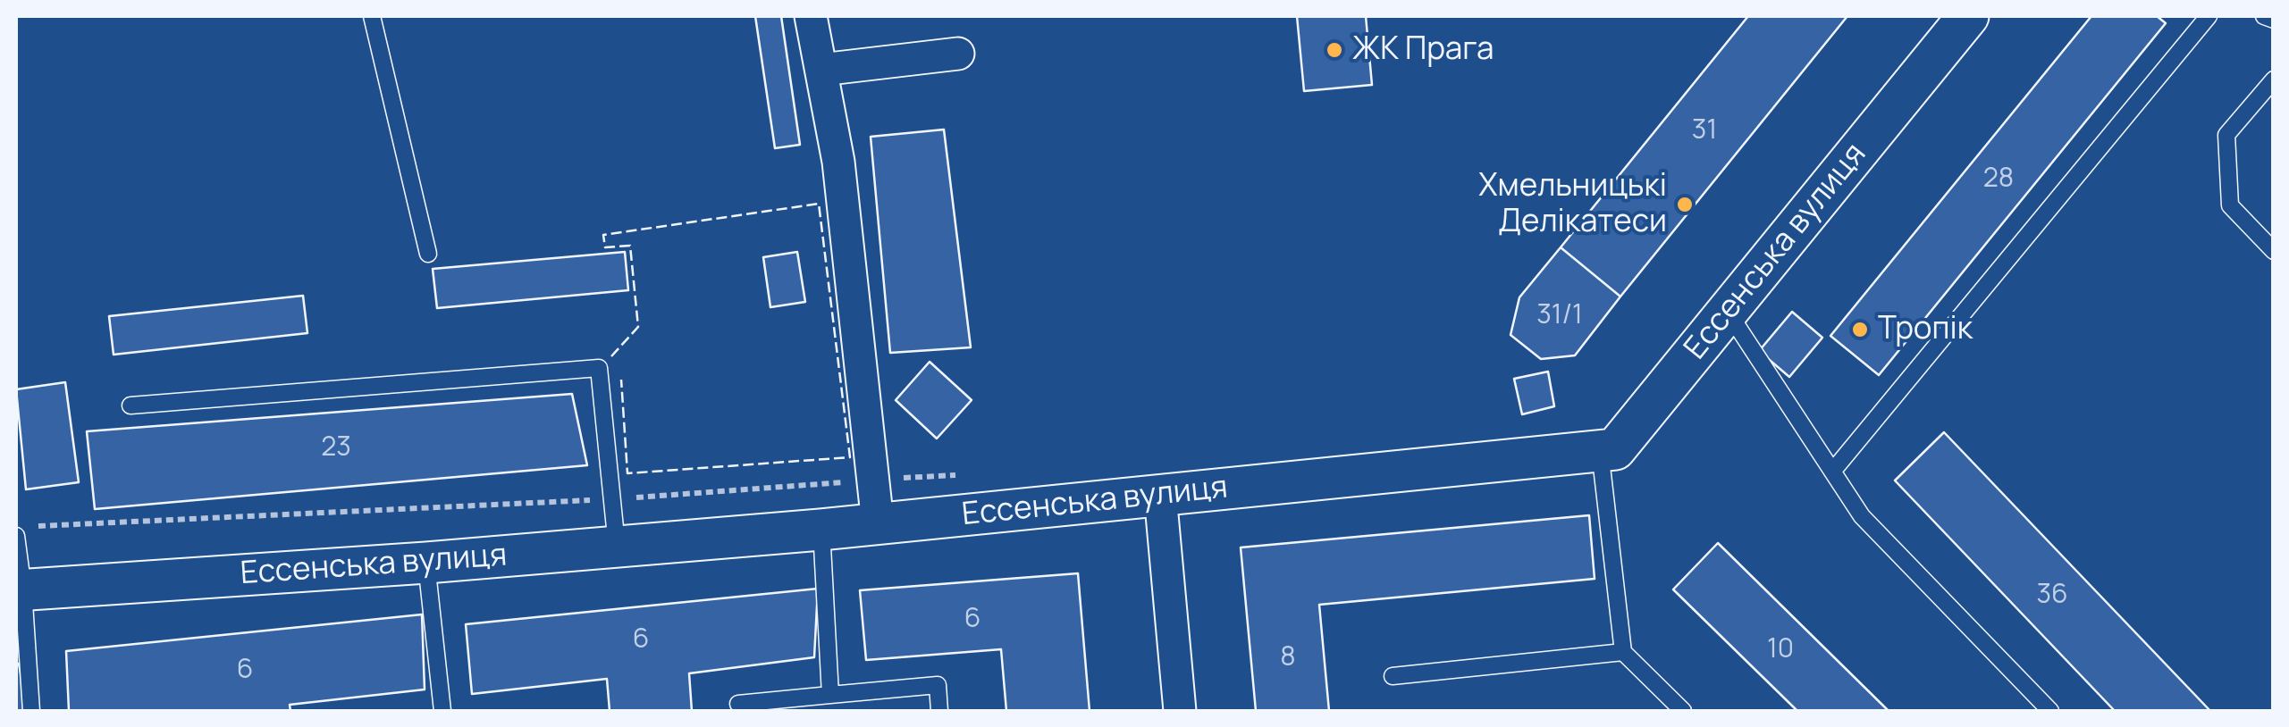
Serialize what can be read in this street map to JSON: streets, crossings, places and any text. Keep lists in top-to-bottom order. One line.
{"streets":{"street":["Ессенська вулиця"]},"places":["ЖК Прага","Хмельницькі Делікатеси","Тропік"],"house_numbers":["31","28","31/1","23","36","6","6","10","8","6"]}
